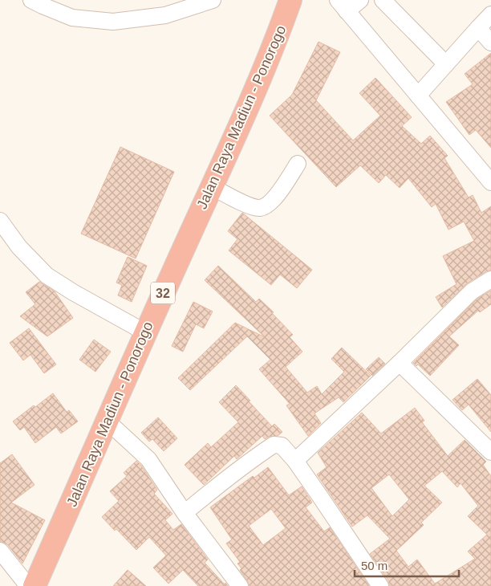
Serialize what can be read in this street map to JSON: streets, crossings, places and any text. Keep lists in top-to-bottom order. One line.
{"streets":{"highway":["Jalan Raya Madiun - Ponorogo","32"]},"scale_bar":"50 m"}
